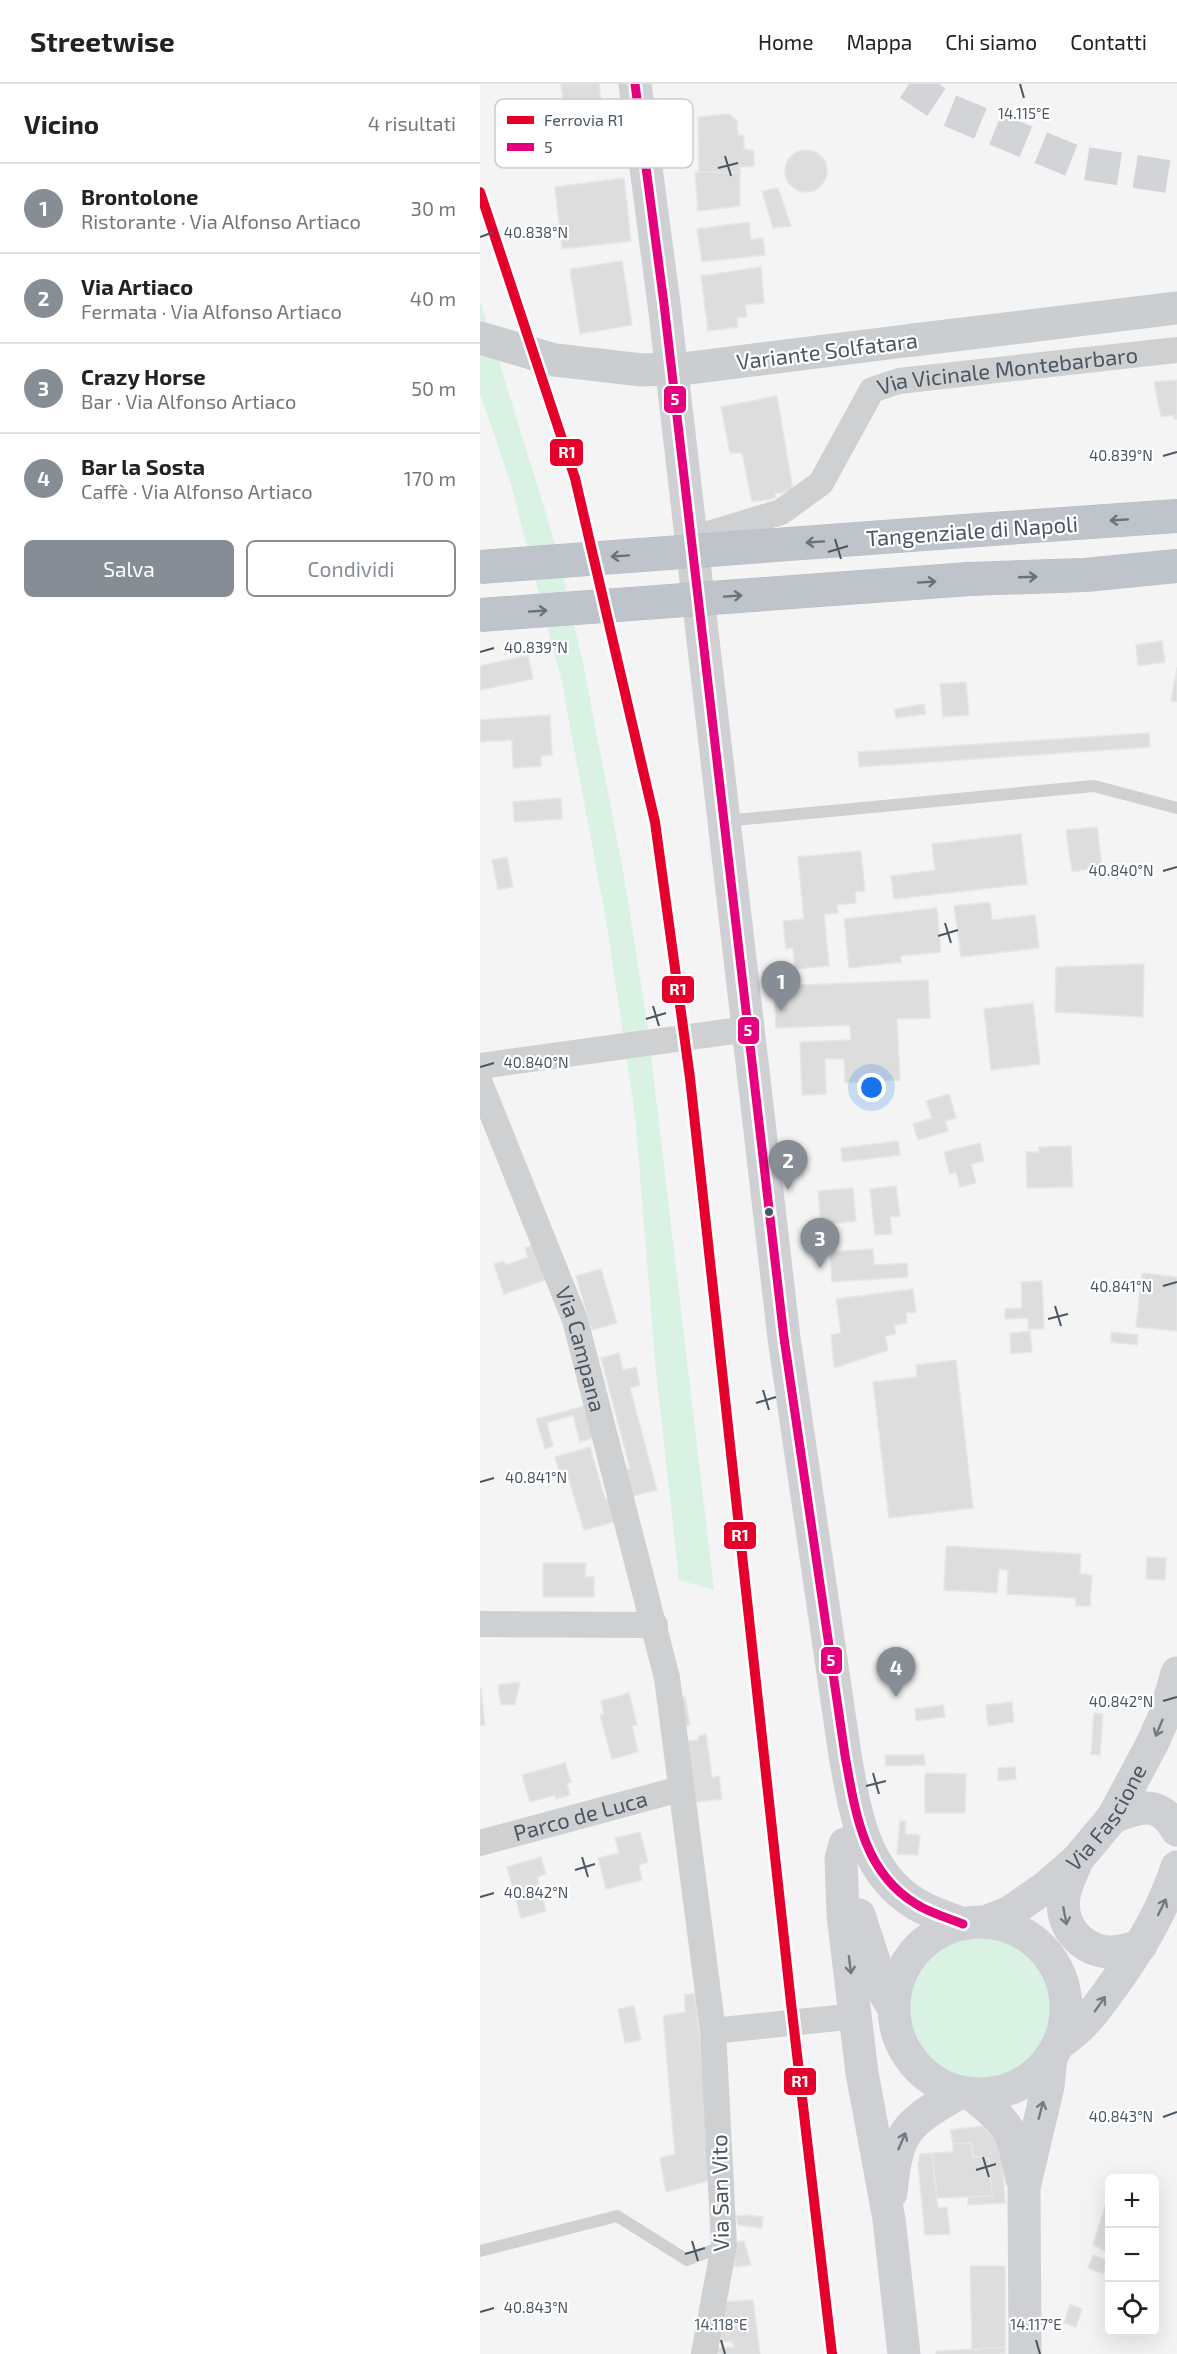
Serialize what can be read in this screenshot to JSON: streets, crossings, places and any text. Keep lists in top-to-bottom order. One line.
{"streets":{"highway":["Tangenziale di Napoli"],"main road":["Variante Solfatara","Via Fascione"],"street":["Via Vicinale Montebarbaro","Via Campana","Parco de Luca","Via San Vito"]},"crossings":[["Via Campana","Parco de Luca"],["Via Campana","Via San Vito"],["Parco de Luca","Via San Vito"]],"one_way":["Via Fascione"],"lines":["transit line 5","rail line R1"],"legend":["Ferrovia R1","5"],"page":{"header":"Streetwise","nav":["Home","Mappa","Chi siamo","Contatti"],"heading":["Vicino","4 risultati"],"list":[{"mark":"1","name":"Brontolone","note":"Ristorante · Via Alfonso Artiaco","value":"30 m"},{"mark":"2","name":"Via Artiaco","note":"Fermata · Via Alfonso Artiaco","value":"40 m"},{"mark":"3","name":"Crazy Horse","note":"Bar · Via Alfonso Artiaco","value":"50 m"},{"mark":"4","name":"Bar la Sosta","note":"Caffè · Via Alfonso Artiaco","value":"170 m"}],"buttons":["Salva","Condividi"],"pins":["1","2","3","4"],"map_buttons":["+","−"]},"coordinates":["14.115°E","40.838°N","40.839°N","40.840°N","40.841°N","40.842°N","40.843°N","14.118°E","14.117°E"]}
